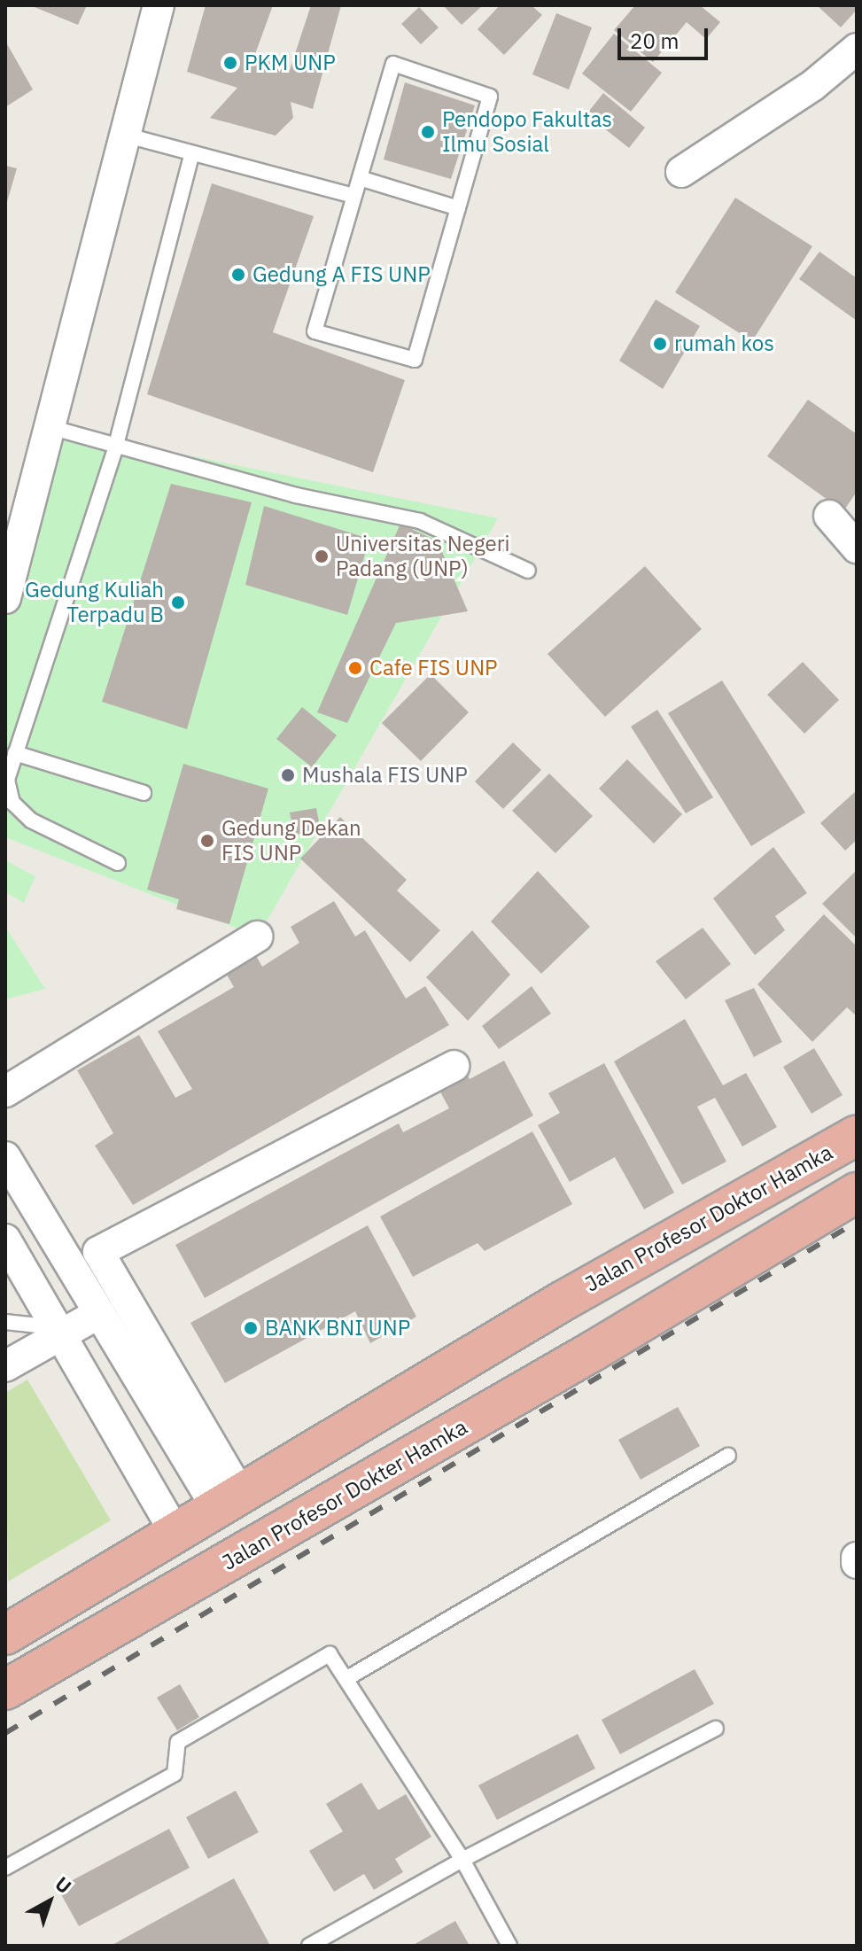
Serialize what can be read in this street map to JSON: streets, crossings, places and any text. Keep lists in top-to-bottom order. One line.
{"streets":{"highway":["Jalan Profesor Doktor Hamka","Jalan Profesor Dokter Hamka"]},"places":["PKM UNP","Pendopo Fakultas Ilmu Sosial","Gedung A FIS UNP","rumah kos","Universitas Negeri Padang (UNP)","Gedung Kuliah Terpadu B","Cafe FIS UNP","Mushala FIS UNP","Gedung Dekan FIS UNP","BANK BNI UNP"],"scale_bar":"20 m","north":"top right"}
